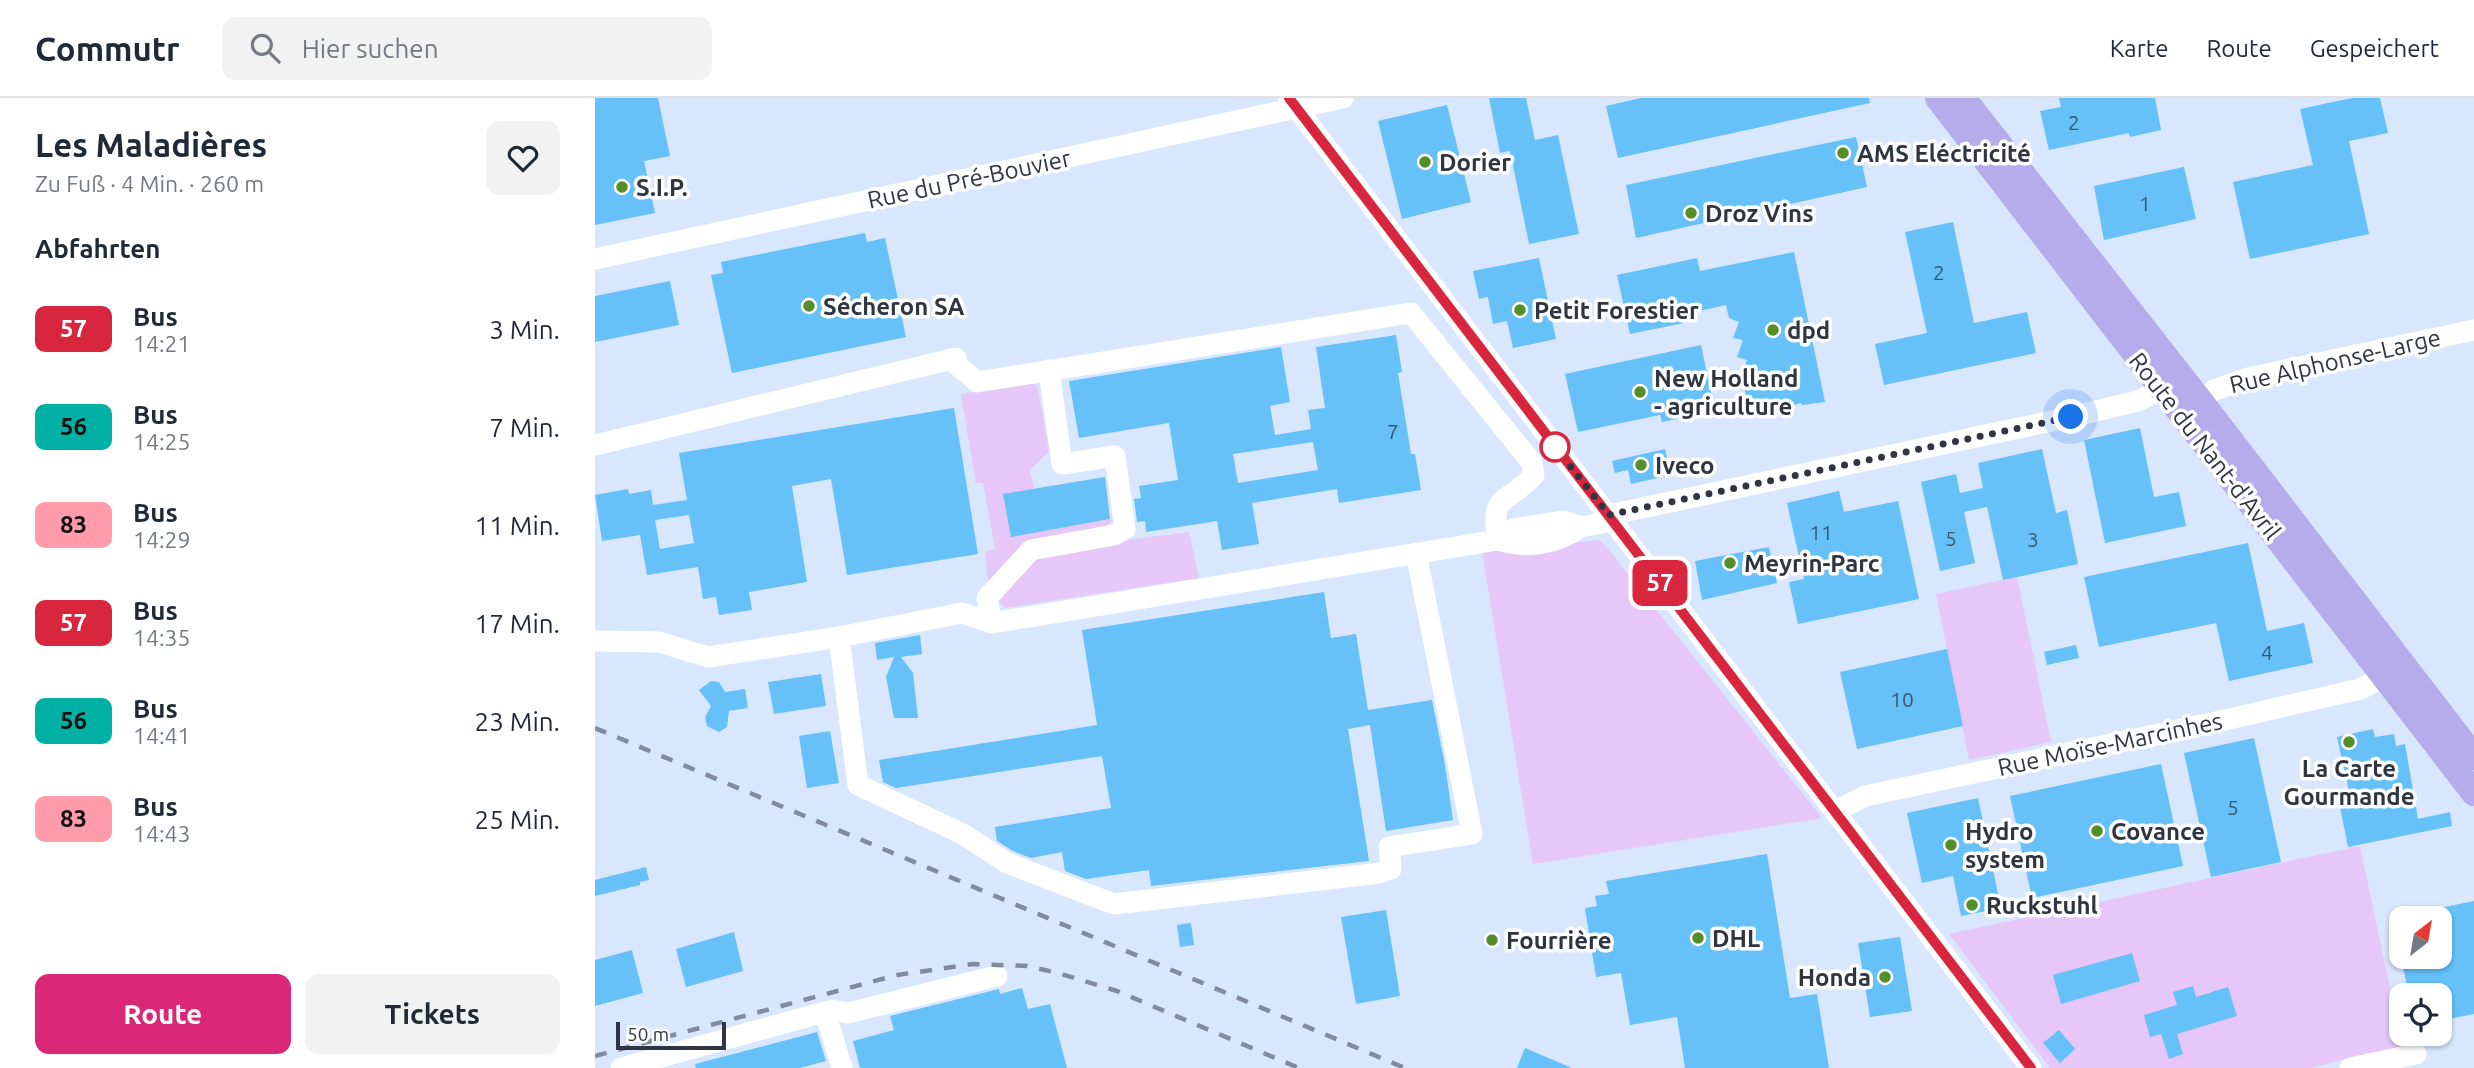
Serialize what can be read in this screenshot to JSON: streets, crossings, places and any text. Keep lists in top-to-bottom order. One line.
{"streets":{"main road":["Route du Nant-d'Avril"],"street":["Rue du Pré-Bouvier","Rue Alphonse-Large","Rue Moïse-Marcinhes"]},"crossings":[["Rue Alphonse-Large","Route du Nant-d'Avril"],["Route du Nant-d'Avril","Rue Moïse-Marcinhes"]],"places":["AMS Eléctricité","Dorier","S.I.P.","Droz Vins","Sécheron SA","Petit Forestier","dpd","New Holland - agriculture","Iveco","Meyrin-Parc","La Carte Gourmande","Covance","Hydro system","Ruckstuhl","DHL","Fourrière","Honda"],"lines":["bus line 57"],"house_numbers":["2","1","2","7","11","5","3","4","10","5"],"scale_bar":"50 m","north":"top right","page":{"header":"Commutr","search":"Hier suchen","nav":["Karte","Route","Gespeichert"],"heading":[["Les Maladières","Zu Fuß · 4 Min. · 260 m"],"Abfahrten"],"on_map":"57","list":[{"mark":"57","name":"Bus","note":"14:21","value":"3 Min."},{"mark":"56","name":"Bus","note":"14:25","value":"7 Min."},{"mark":"83","name":"Bus","note":"14:29","value":"11 Min."},{"mark":"57","name":"Bus","note":"14:35","value":"17 Min."},{"mark":"56","name":"Bus","note":"14:41","value":"23 Min."},{"mark":"83","name":"Bus","note":"14:43","value":"25 Min."}],"buttons":["Route","Tickets"],"scale":"50 m"}}
